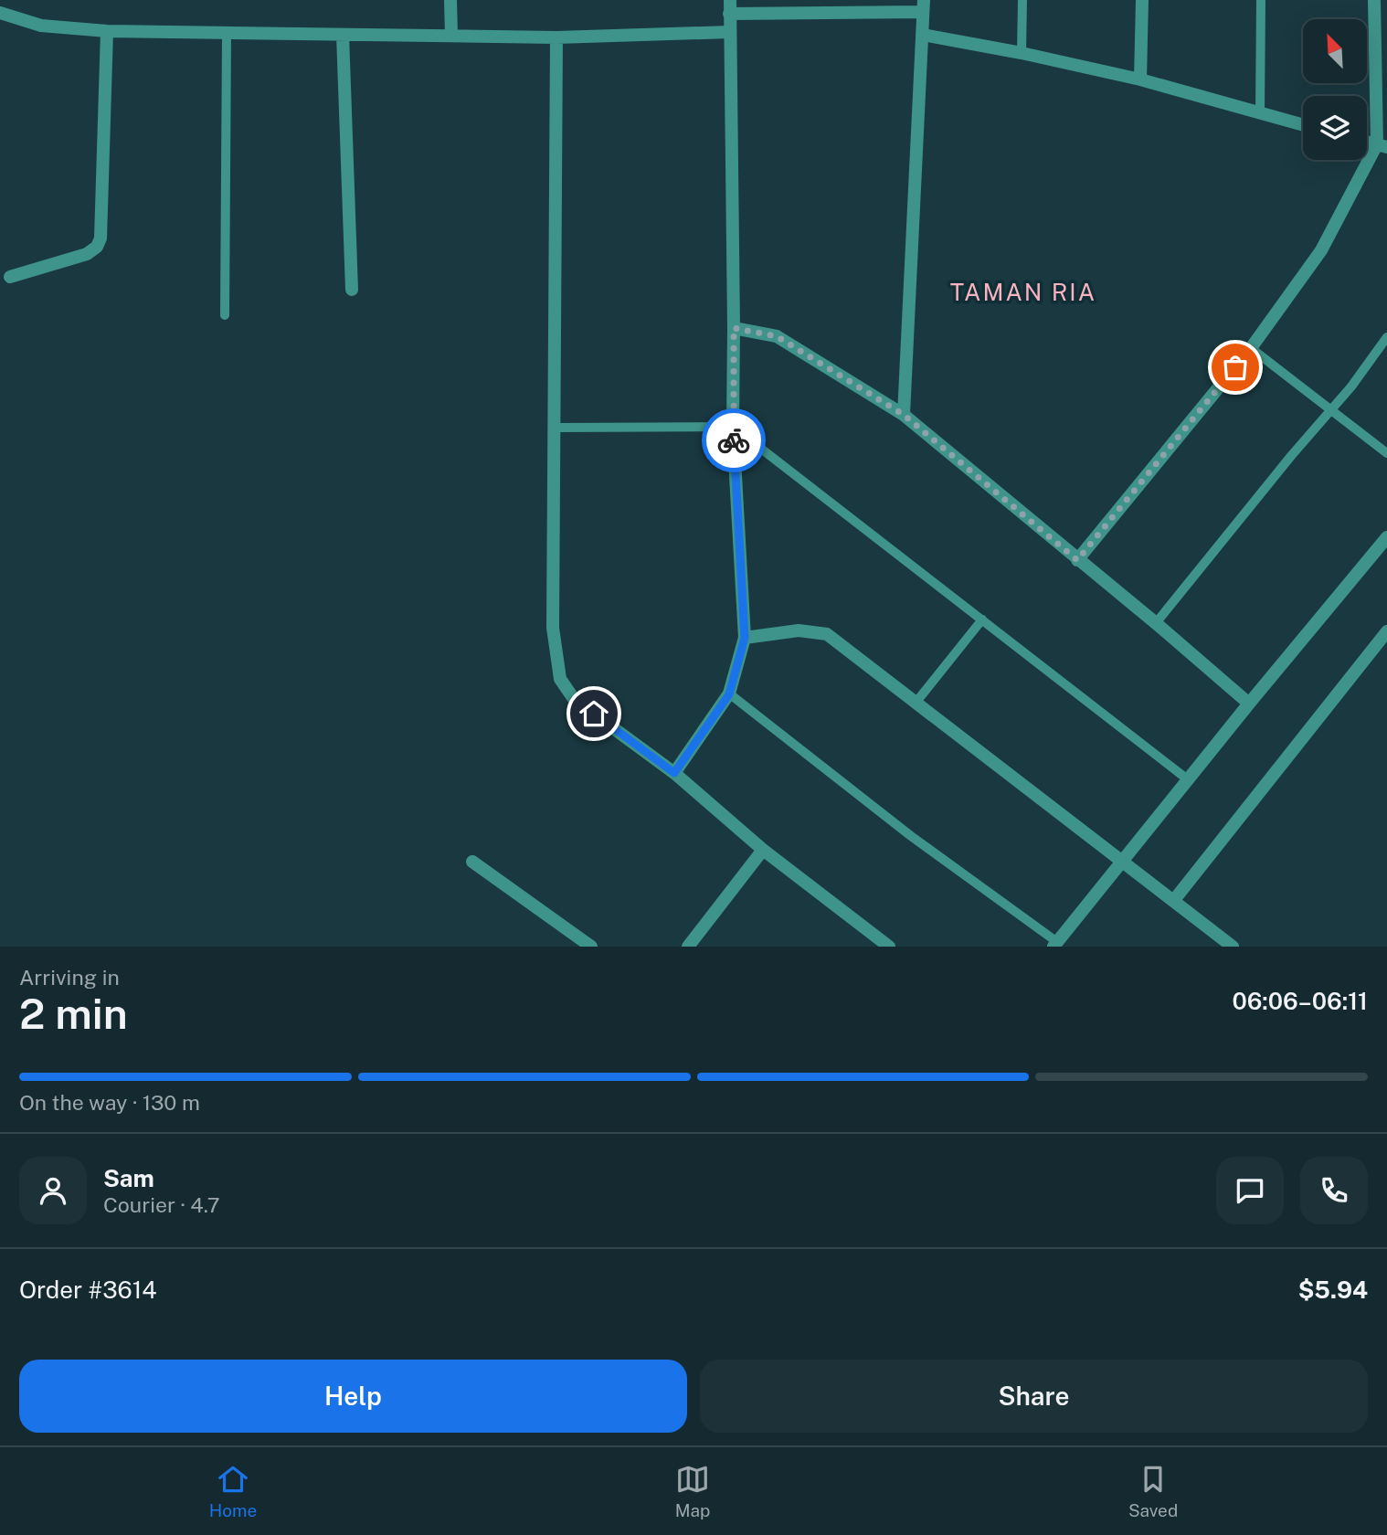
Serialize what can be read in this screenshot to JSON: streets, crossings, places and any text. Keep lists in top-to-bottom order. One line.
{"districts":["TAMAN RIA"],"north":"top left","page":{"heading":["2 min","Arriving in","06:06–06:11"],"panel":["Sam","Courier · 4.7","Order #3614","$5.94"],"bar":"On the way · 130 m","buttons":["Help","Share"],"tabs":["Home","Map","Saved"]}}
